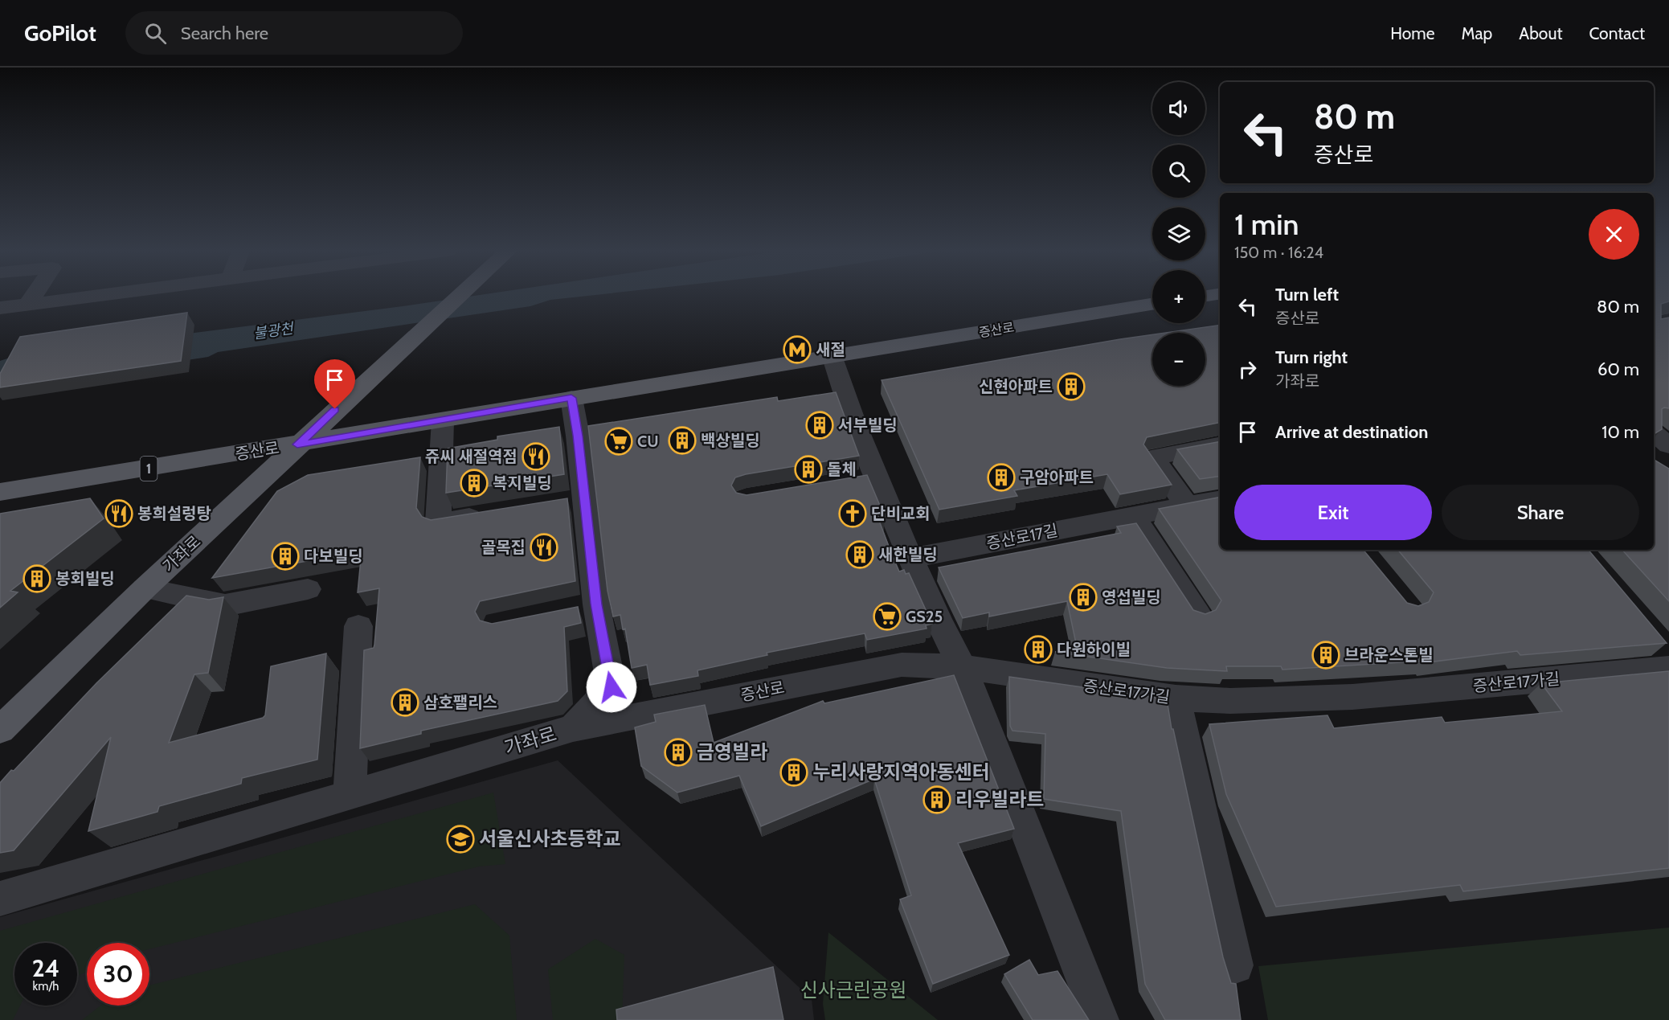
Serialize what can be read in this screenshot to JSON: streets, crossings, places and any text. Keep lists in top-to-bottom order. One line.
{"streets":{"main road":["증산로","1","가좌로"],"street":["증산로17길","증산로17가길"]},"crossings":[["증산로","가좌로"],["증산로","증산로17가길"]],"water":["불광천"],"parks":["신사근린공원"],"places":{"metro station":["새절"],"building":["신현아파트","서부빌딩","백상빌딩","돌체","구암아파트","복지빌딩","새한빌딩","다보빌딩","봉회빌딩","영섭빌딩","다원하이빌","브라운스톤빌","삼호팰리스","금영빌라","누리사랑지역아동센터","리우빌라트"],"supermarket":["CU","GS25"],"restaurant":["쥬씨 새절역점","봉희설렁탕","골목집"],"church":["단비교회"],"school or university":["서울신사초등학교"]},"page":{"header":"GoPilot","search":"Search here","nav":["Home","Map","About","Contact"],"map_buttons":["+","−"],"turn":["80 m","증산로"],"heading":["1 min","150 m · 16:24"],"list":[{"name":"Turn left","note":"증산로","value":"80 m"},{"name":"Turn right","note":"가좌로","value":"60 m"},{"name":"Arrive at destination","value":"10 m"}],"buttons":["Exit","Share"],"speed":"24 km/h","limit":"30"}}
